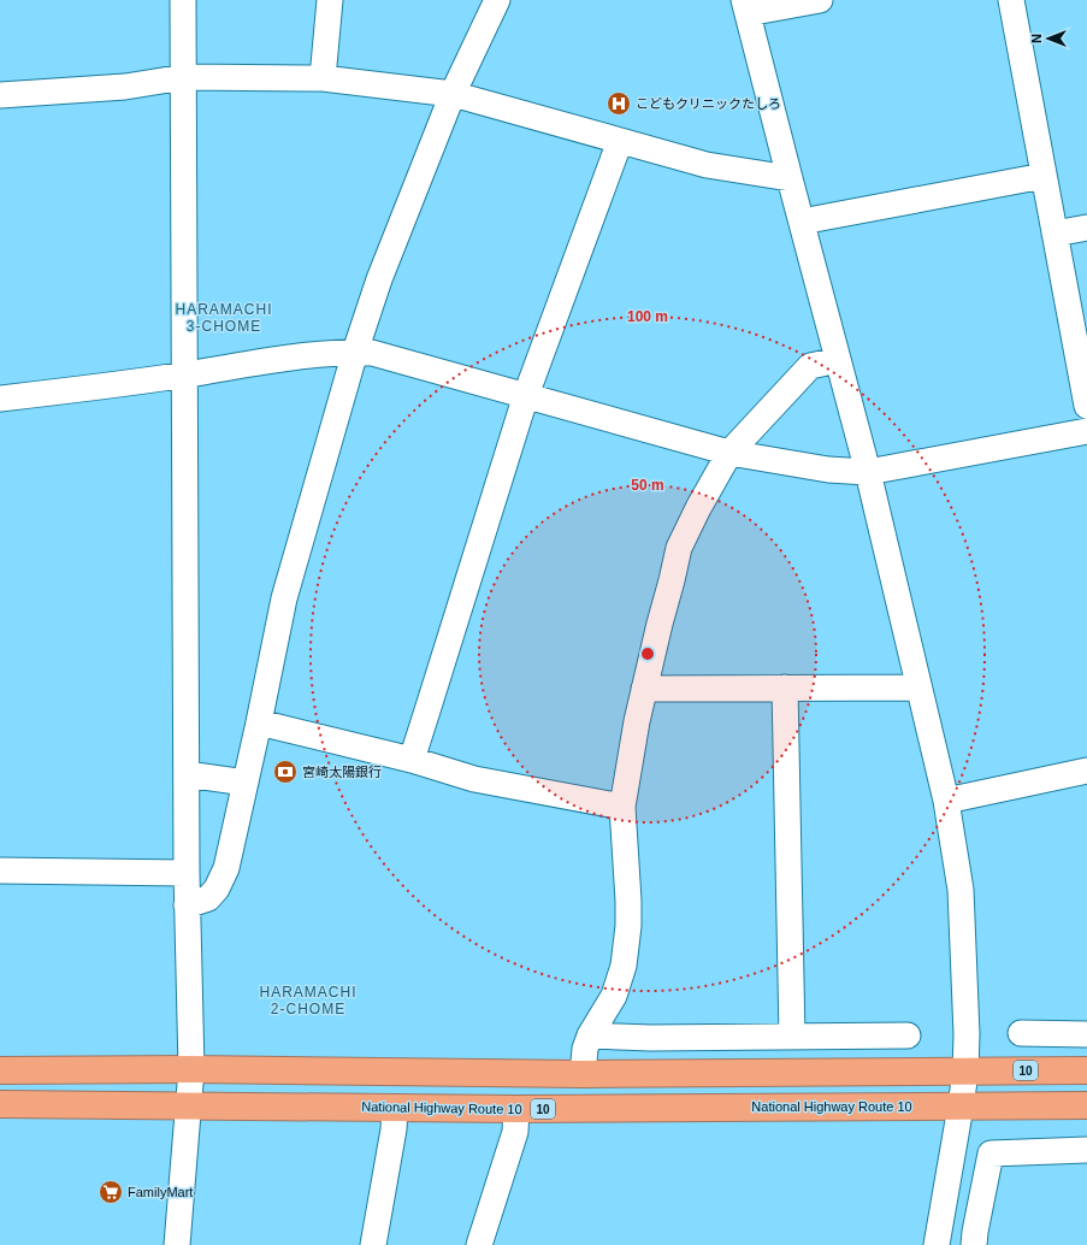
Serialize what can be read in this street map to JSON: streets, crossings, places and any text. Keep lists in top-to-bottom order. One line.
{"streets":{"highway":["10","National Highway Route 10"]},"districts":["HARAMACHI 3-CHOME","HARAMACHI 2-CHOME"],"places":{"hospital":["こどもクリニックたしろ"],"bank":["宮崎太陽銀行"],"supermarket":["FamilyMart"]},"north":"left","rings":["100 m","50 m"]}
